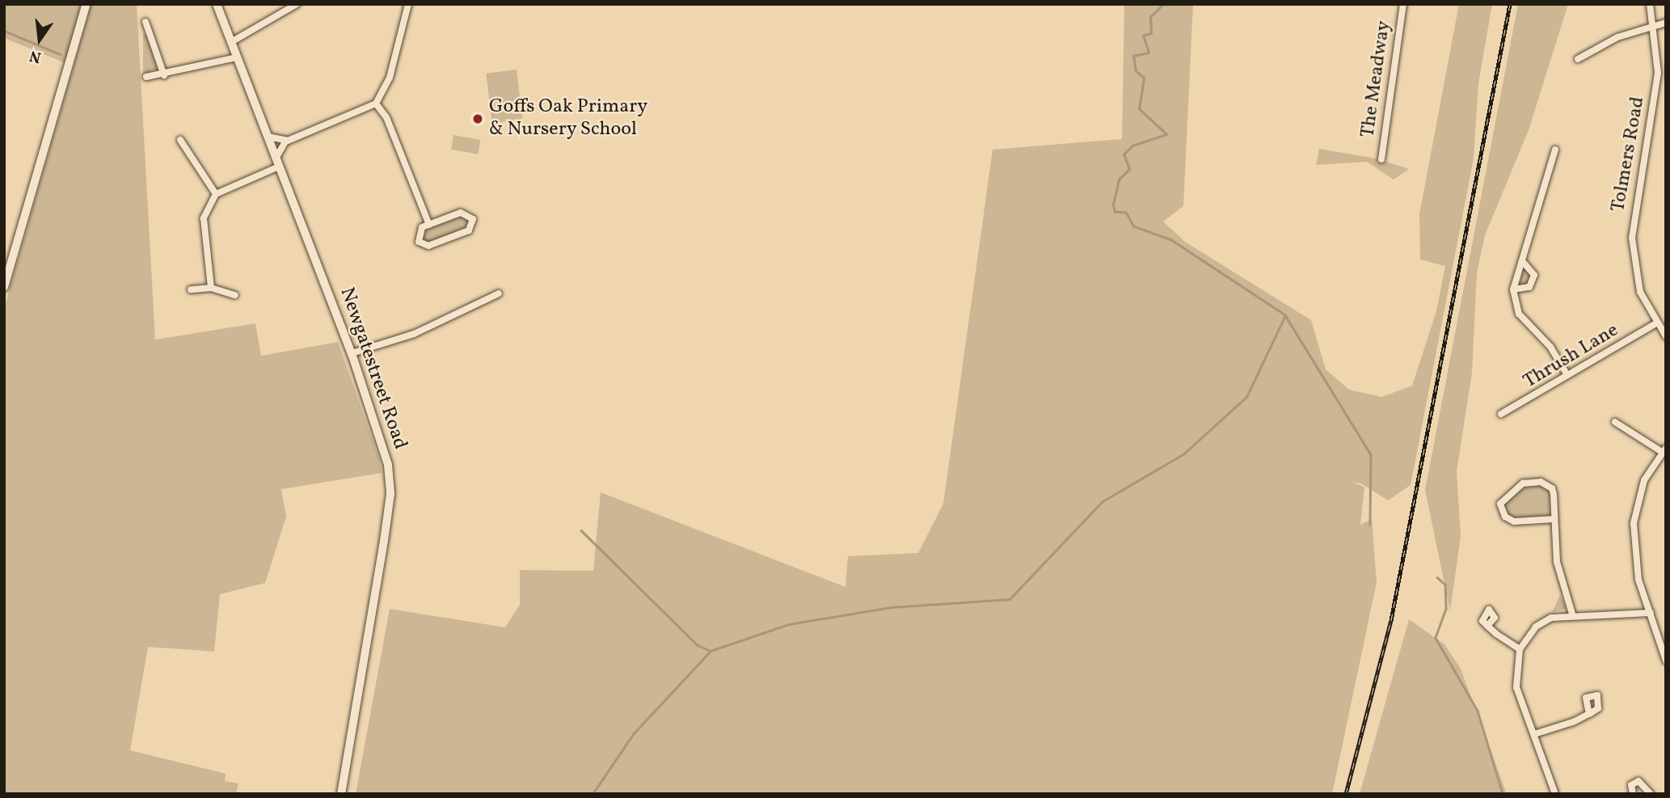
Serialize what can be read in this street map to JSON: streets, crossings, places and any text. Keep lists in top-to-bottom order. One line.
{"streets":{"street":["The Meadway","Tolmers Road","Thrush Lane","Newgatestreet Road"]},"crossings":[["Tolmers Road","Thrush Lane"]],"places":["Goffs Oak Primary & Nursery School"],"north":"bottom"}
